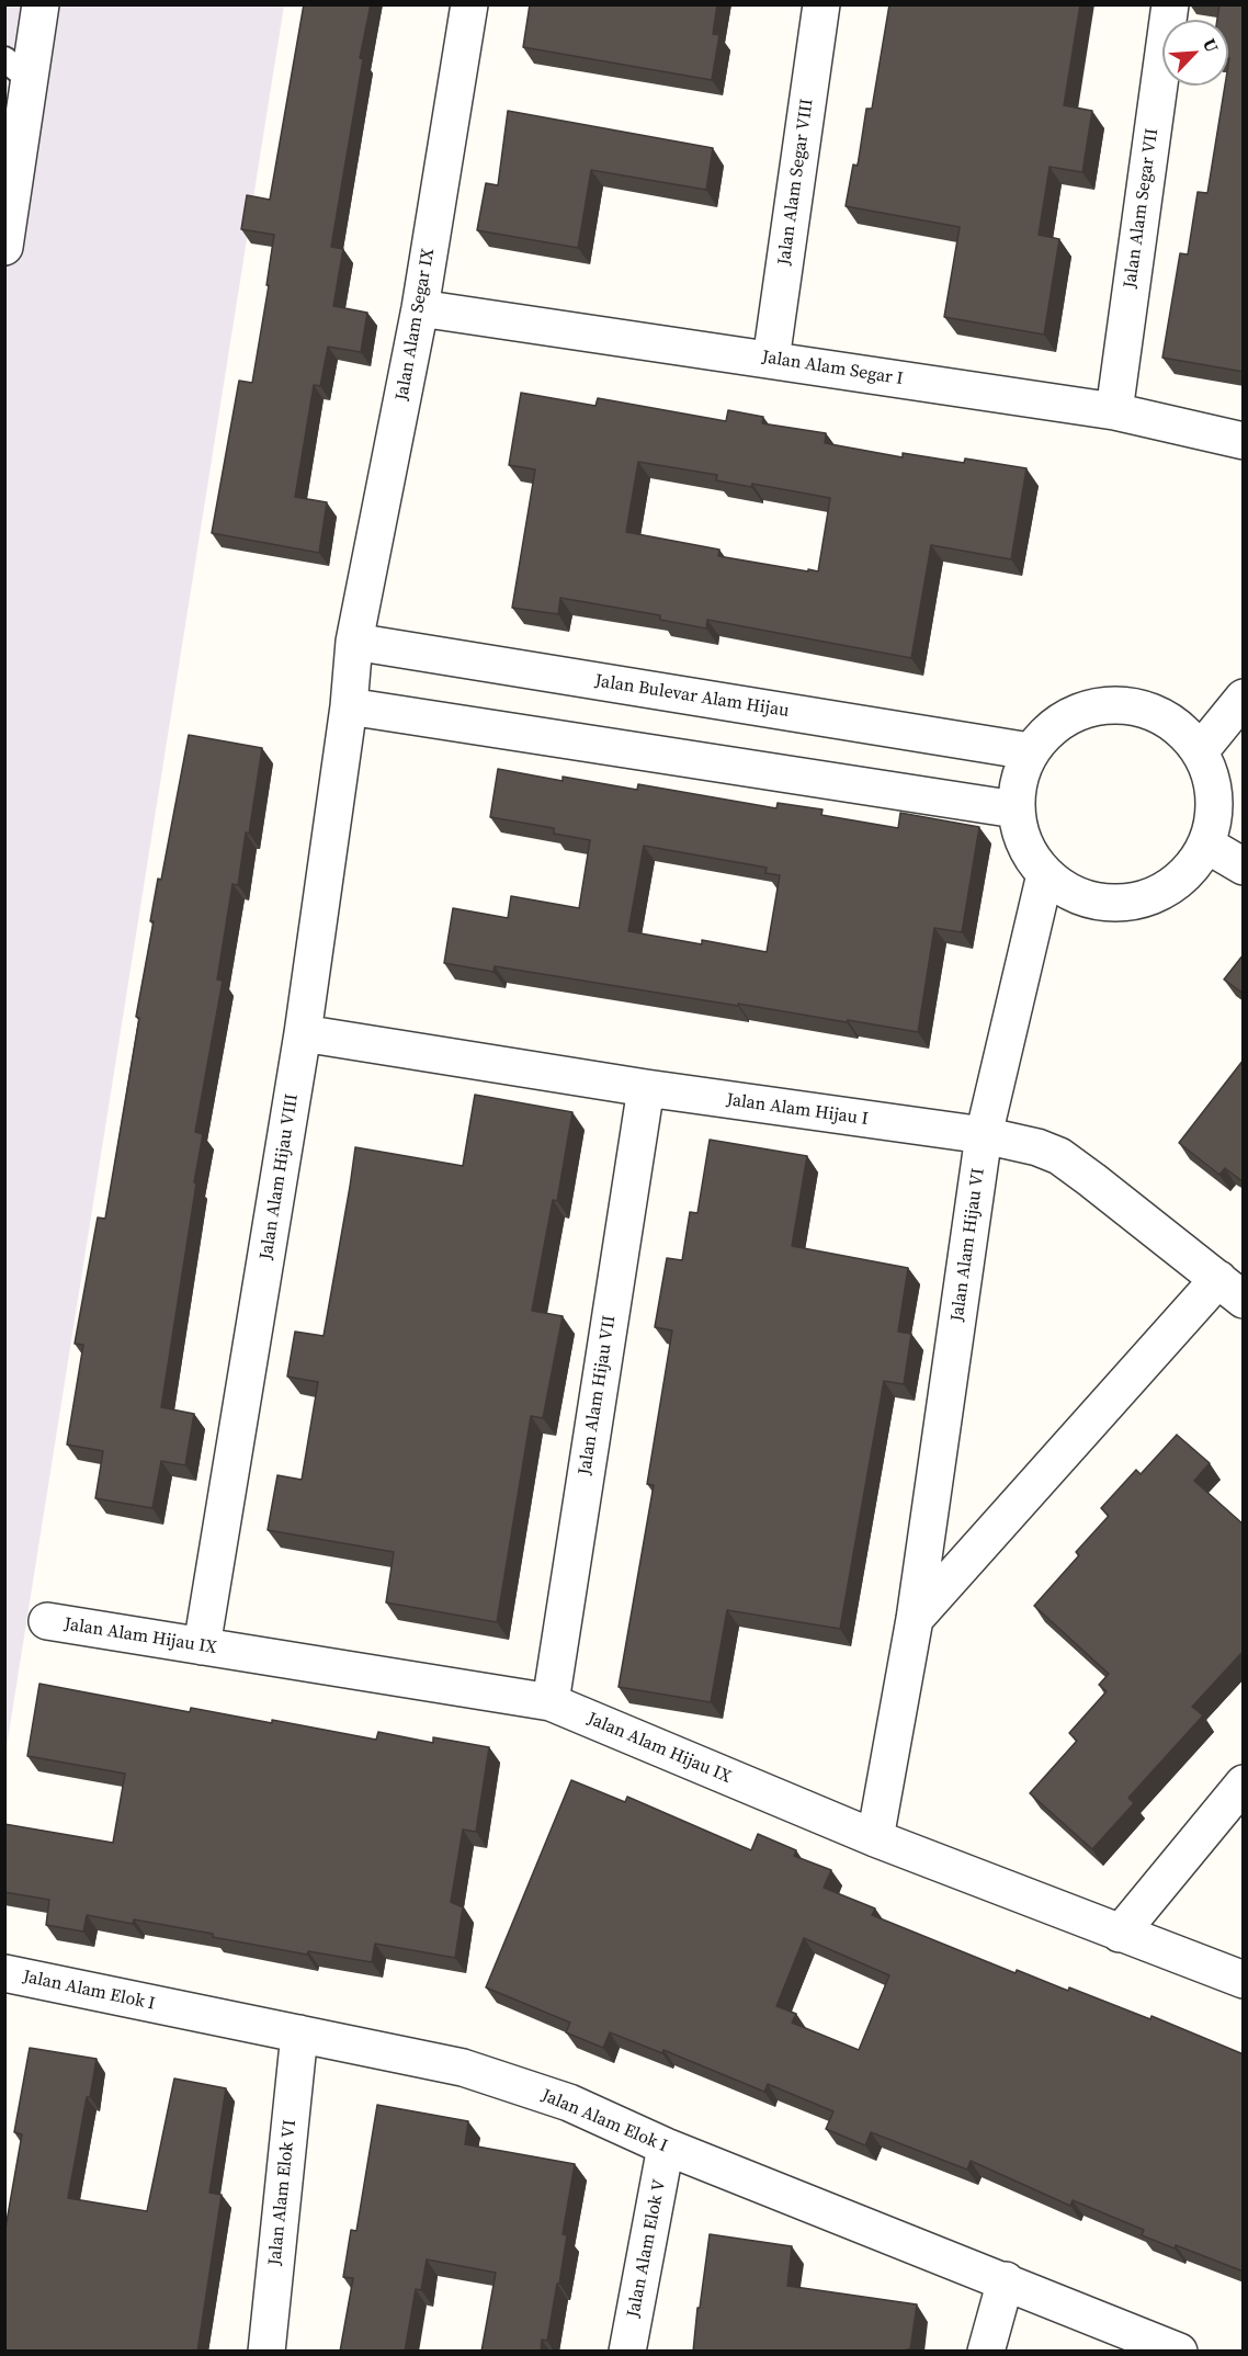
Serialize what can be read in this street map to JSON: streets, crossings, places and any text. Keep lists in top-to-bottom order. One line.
{"streets":{"street":["Jalan Alam Segar VIII","Jalan Alam Segar VII","Jalan Alam Segar IX","Jalan Alam Segar I","Jalan Bulevar Alam Hijau","Jalan Alam Hijau I","Jalan Alam Hijau VIII","Jalan Alam Hijau VI","Jalan Alam Hijau VII","Jalan Alam Hijau IX","Jalan Alam Elok I","Jalan Alam Elok VI","Jalan Alam Elok V"]},"crossings":[["Jalan Alam Segar VIII","Jalan Alam Segar I"],["Jalan Alam Segar VII","Jalan Alam Segar I"],["Jalan Alam Segar IX","Jalan Alam Segar I"],["Jalan Alam Segar IX","Jalan Bulevar Alam Hijau"],["Jalan Alam Segar IX","Jalan Alam Hijau VIII"],["Jalan Bulevar Alam Hijau","Jalan Alam Hijau VI"],["Jalan Alam Hijau I","Jalan Alam Hijau VIII"],["Jalan Alam Hijau I","Jalan Alam Hijau VI"],["Jalan Alam Hijau I","Jalan Alam Hijau VII"],["Jalan Alam Hijau VIII","Jalan Alam Hijau IX"],["Jalan Alam Hijau VI","Jalan Alam Hijau IX"],["Jalan Alam Hijau VII","Jalan Alam Hijau IX"],["Jalan Alam Elok I","Jalan Alam Elok VI"],["Jalan Alam Elok I","Jalan Alam Elok V"]],"north":"top right"}
